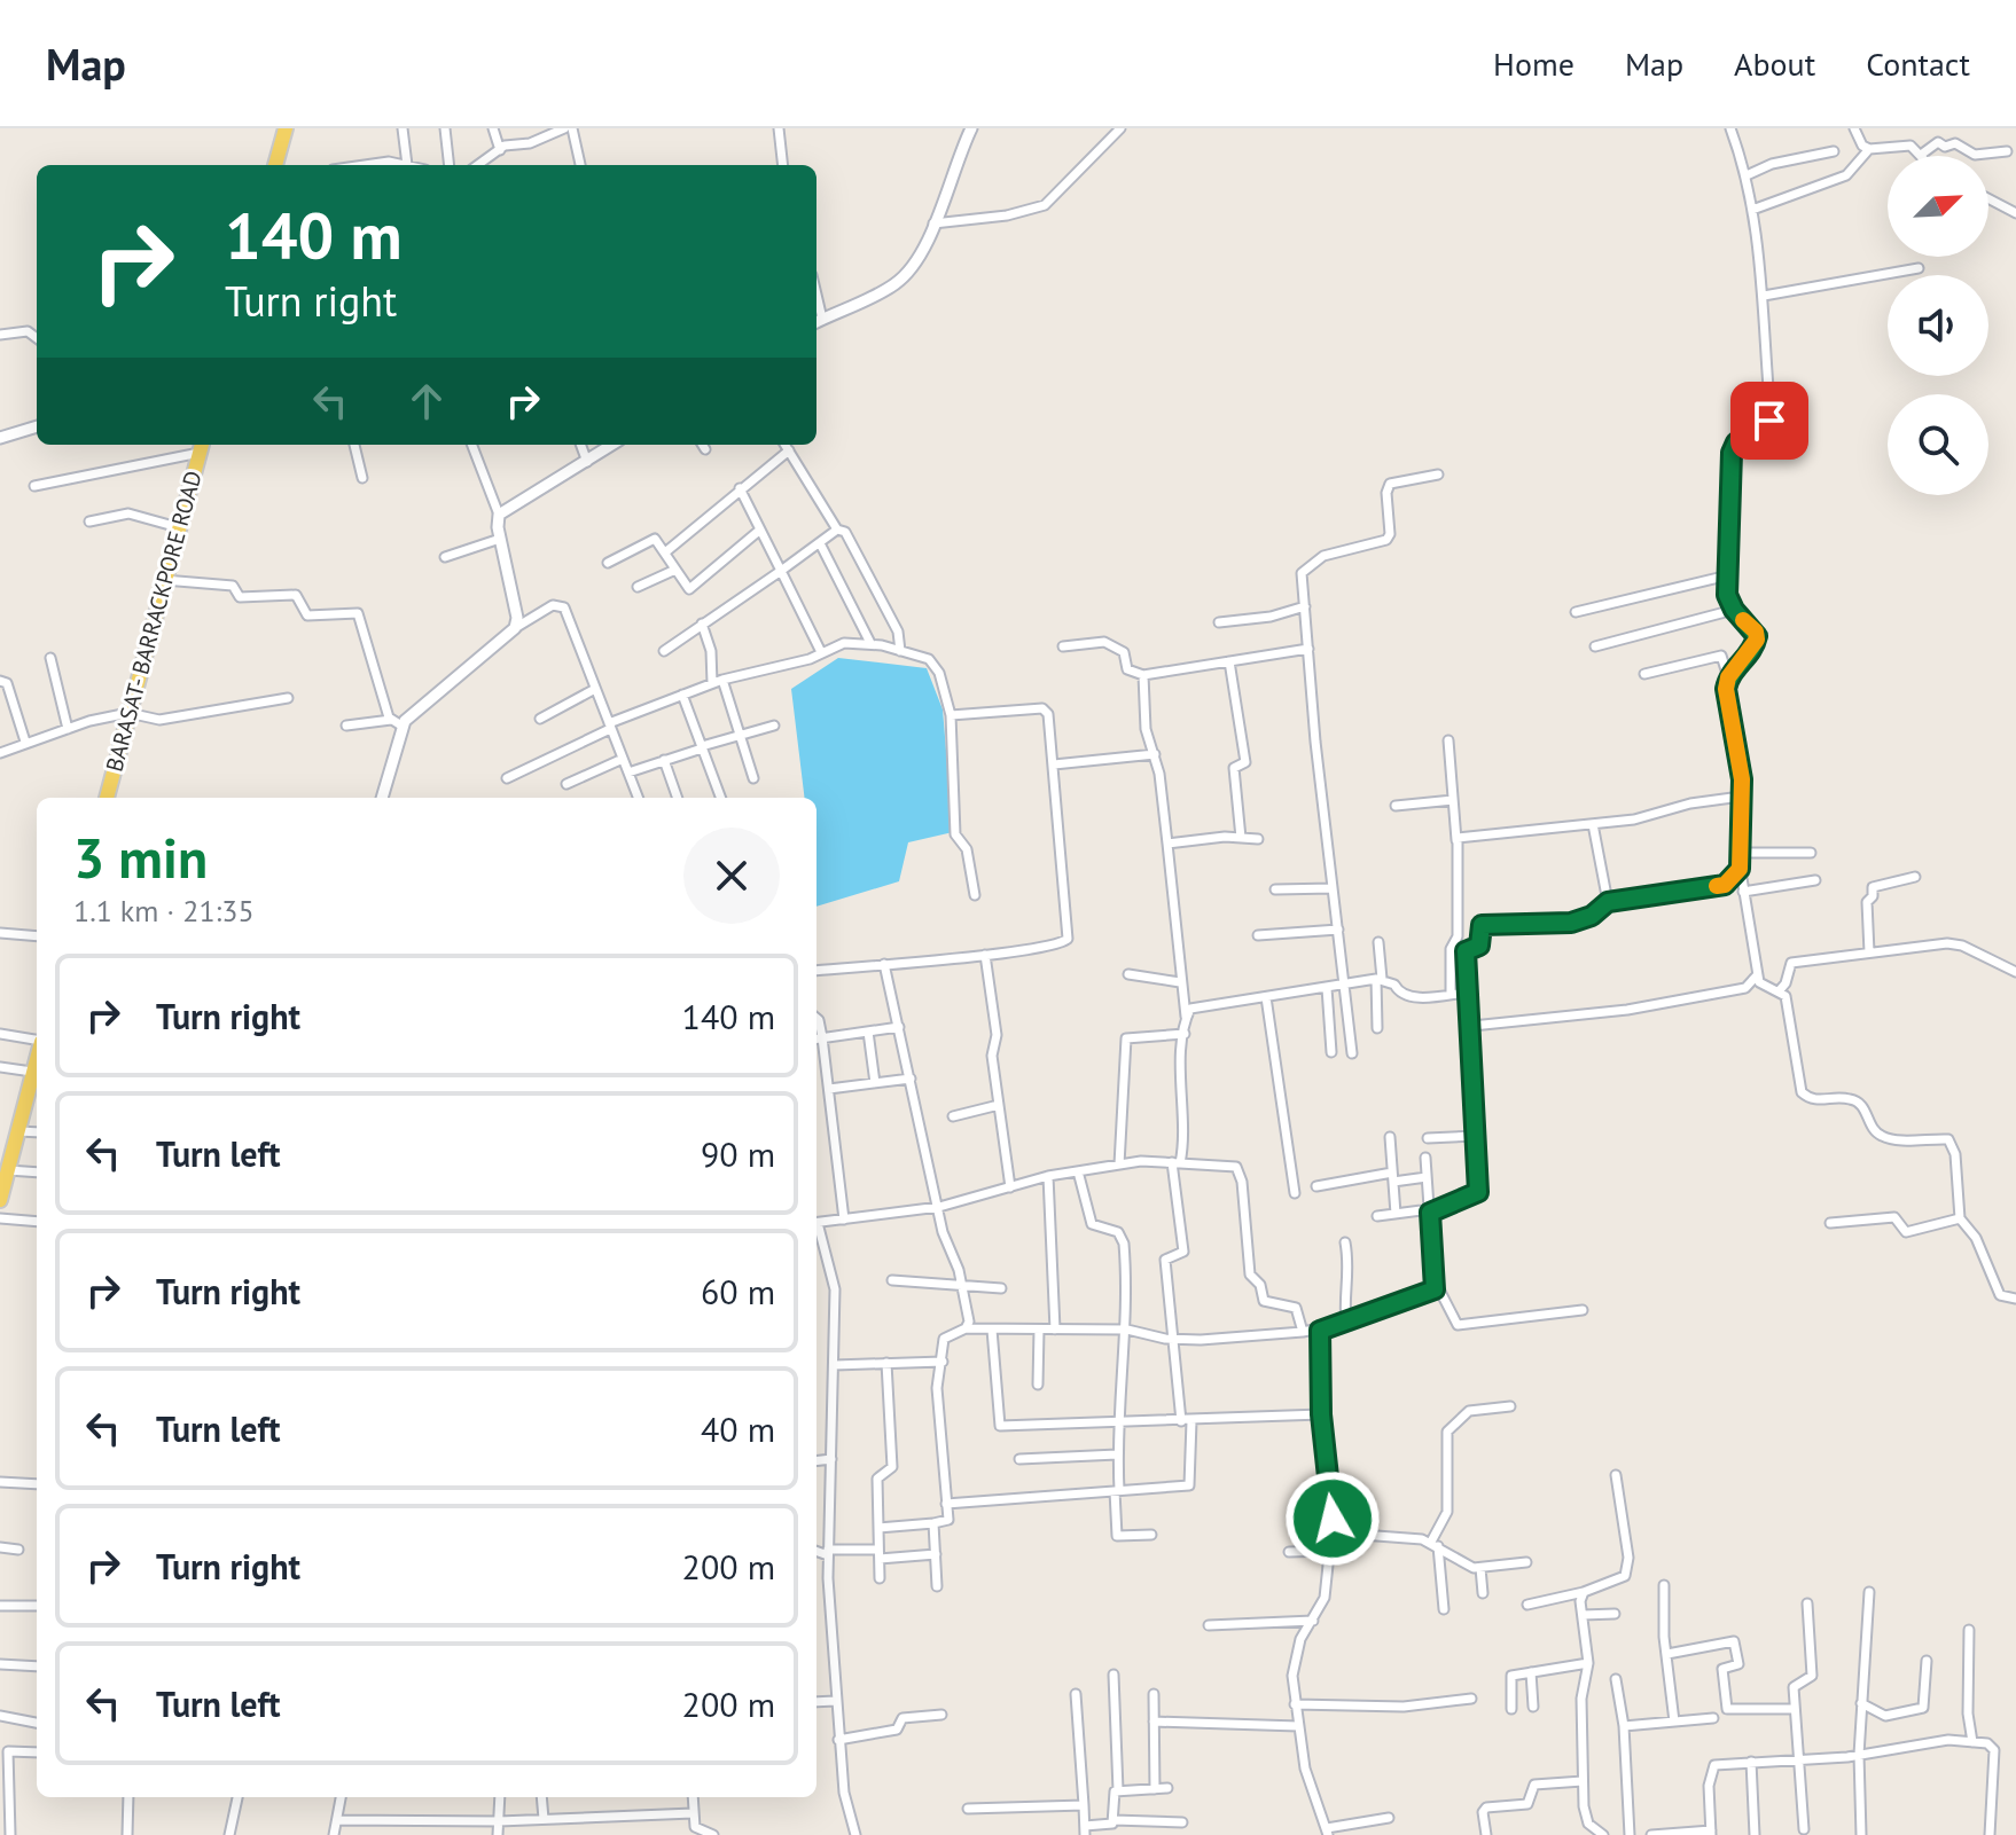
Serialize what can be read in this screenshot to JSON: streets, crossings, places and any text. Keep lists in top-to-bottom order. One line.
{"streets":{"main road":["BARASAT- BARRACKPORE ROAD"]},"north":"top right","page":{"header":"Map","nav":["Home","Map","About","Contact"],"turn":["140 m","Turn right"],"heading":["3 min","1.1 km · 21:35"],"list":[{"name":"Turn right","value":"140 m"},{"name":"Turn left","value":"90 m"},{"name":"Turn right","value":"60 m"},{"name":"Turn left","value":"40 m"},{"name":"Turn right","value":"200 m"},{"name":"Turn left","value":"200 m"}]}}
